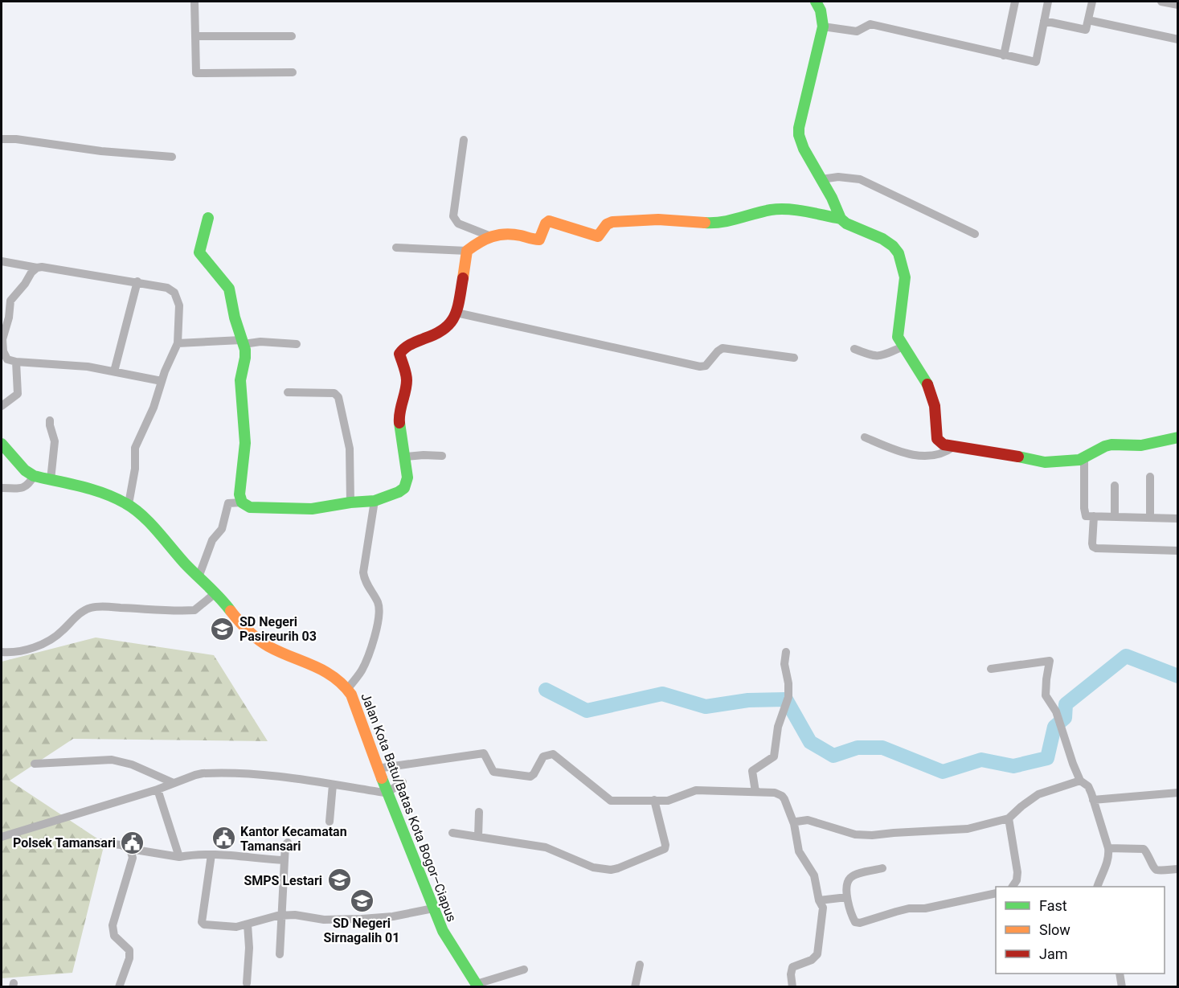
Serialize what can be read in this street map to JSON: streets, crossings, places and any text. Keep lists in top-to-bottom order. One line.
{"streets":{"street":["Jalan Kota Batu/Batas Kota Bogor–Ciapus"]},"places":{"school or university":["SD Negeri Pasireurih 03","SMPS Lestari","SD Negeri Sirnagalih 01"],"public building":["Kantor Kecamatan Tamansari","Polsek Tamansari"]},"legend":["Fast","Slow","Jam"]}
